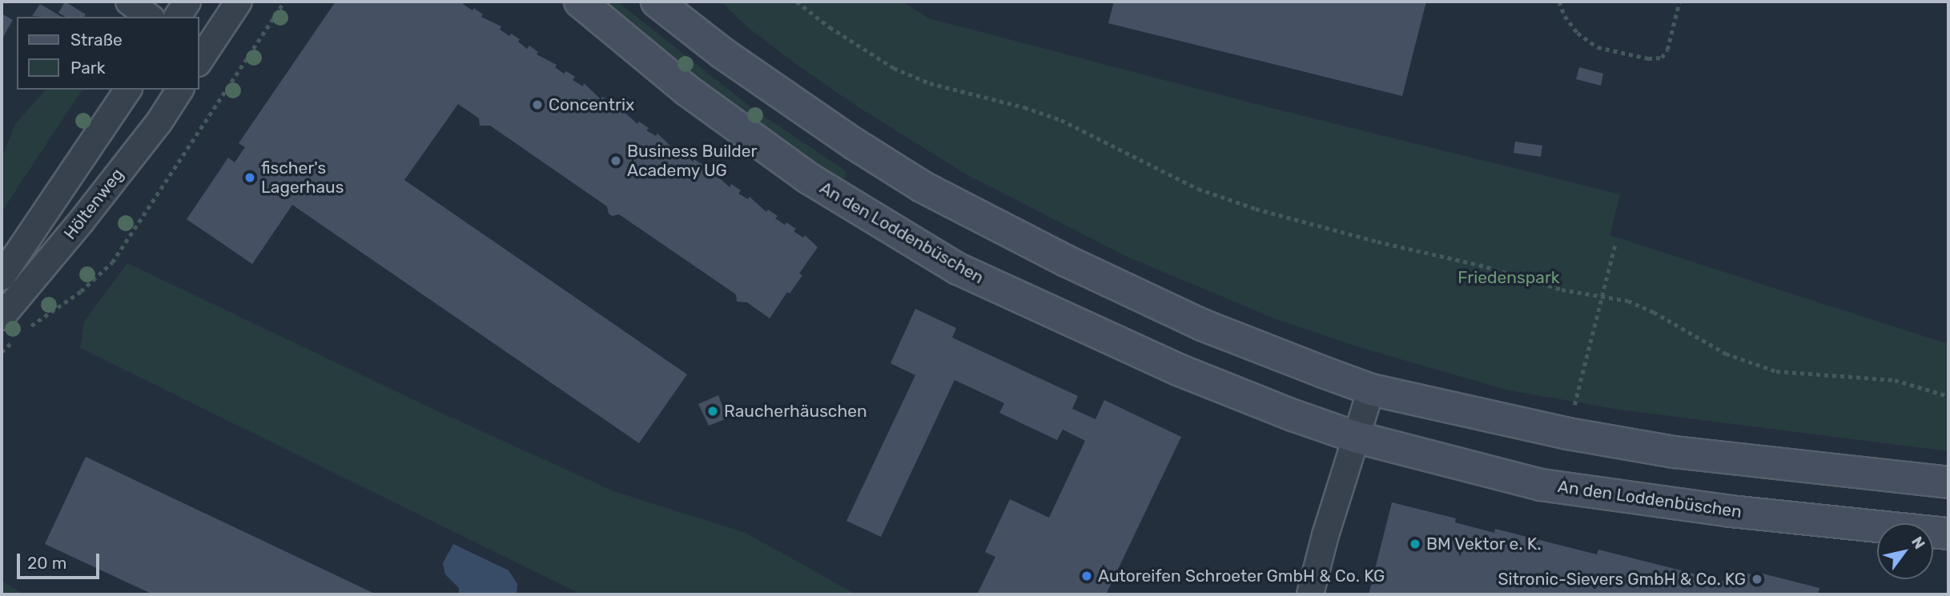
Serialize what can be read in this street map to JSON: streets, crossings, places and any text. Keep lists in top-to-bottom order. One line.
{"streets":{"main road":["An den Loddenbüschen"],"street":["Höltenweg"]},"parks":["Friedenspark"],"places":["Concentrix","Business Builder Academy UG","fischer's Lagerhaus","Raucherhäuschen","BM Vektor e. K.","Autoreifen Schroeter GmbH & Co. KG","Sitronic-Sievers GmbH & Co. KG"],"legend":["Straße","Park"],"scale_bar":"20 m","north":"top right"}
